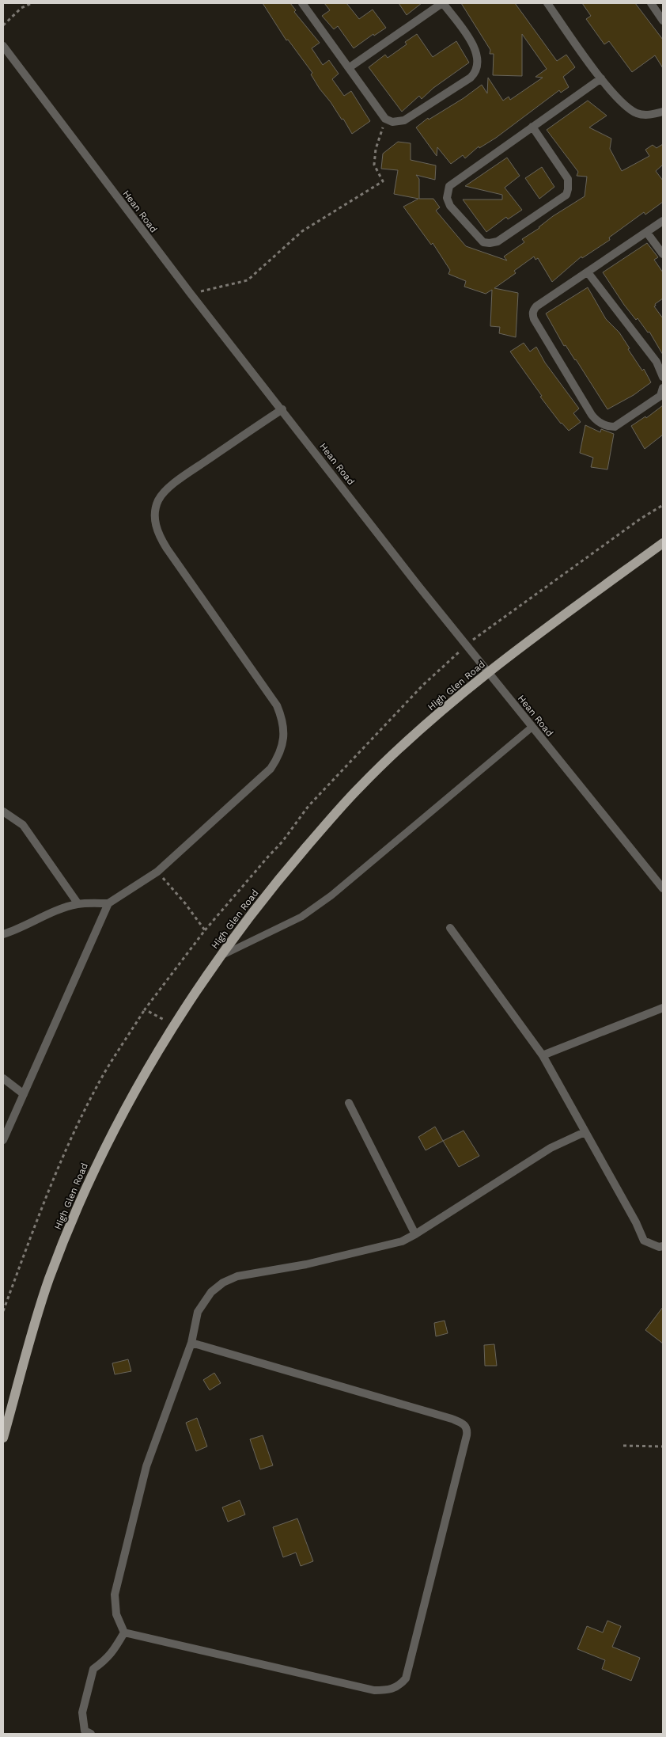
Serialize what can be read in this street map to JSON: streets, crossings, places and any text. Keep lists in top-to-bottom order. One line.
{"streets":{"main road":["High Glen Road"],"street":["Hean Road"]},"crossings":[["Hean Road","High Glen Road"]]}
